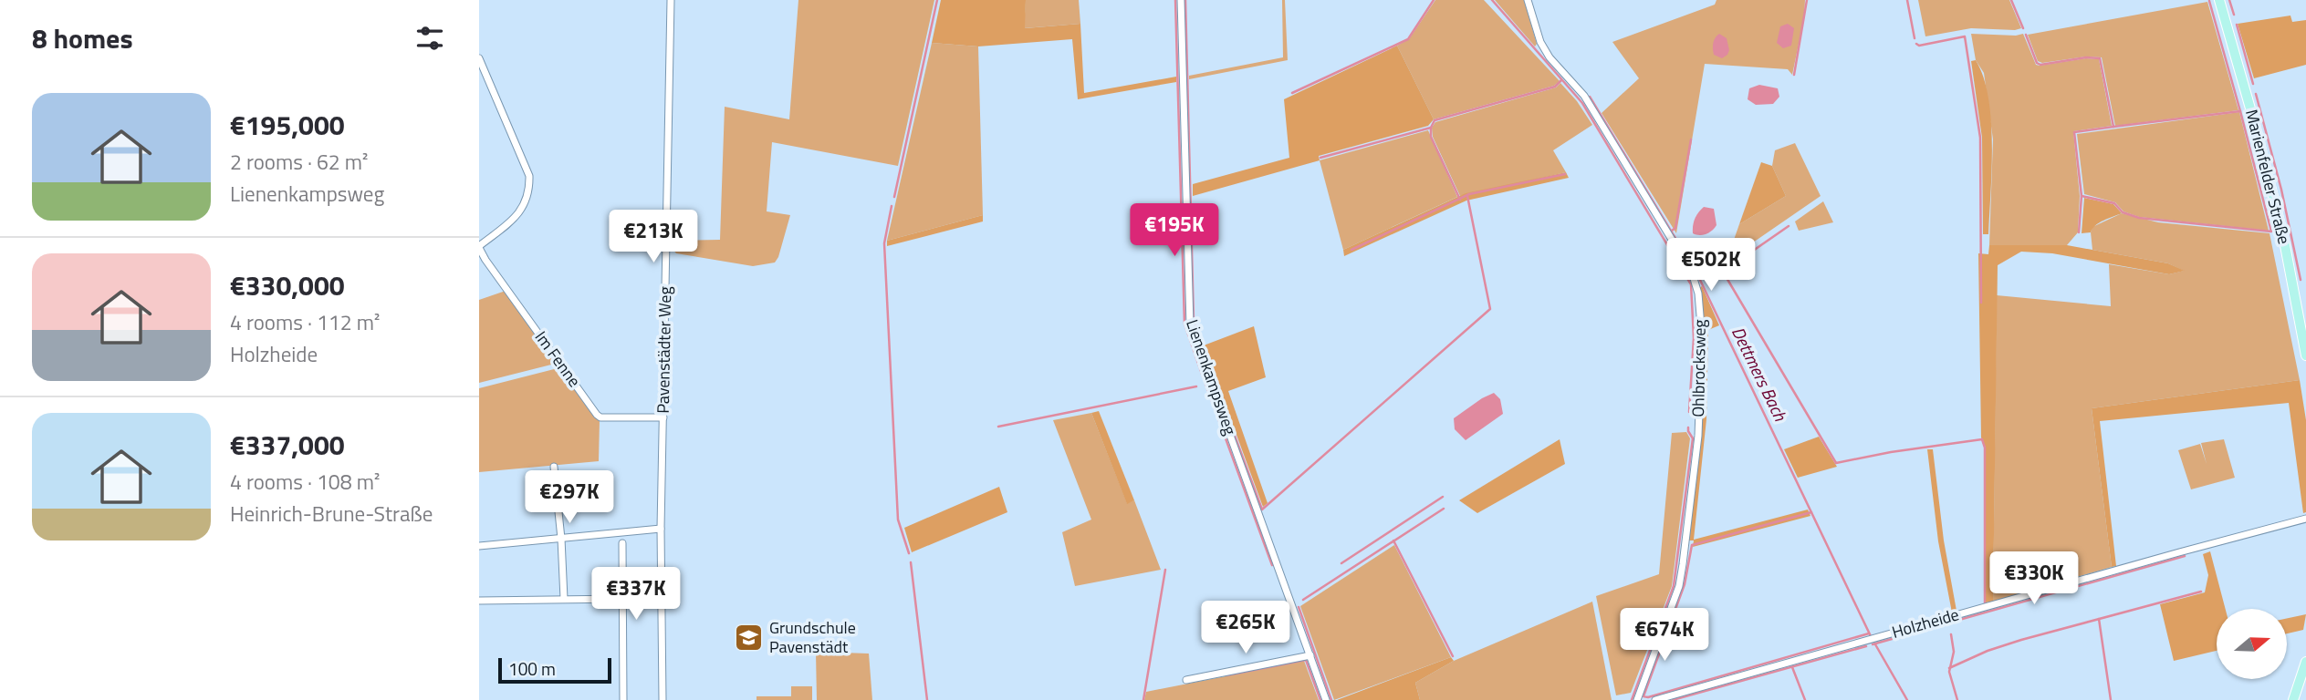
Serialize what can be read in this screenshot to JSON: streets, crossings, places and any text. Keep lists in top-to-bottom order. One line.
{"streets":{"main road":["Marienfelder Straße"],"street":["Pavenstädter Weg","Im Fenne","Ohlbrocksweg","Lienenkampsweg","Holzheide"]},"crossings":[["Pavenstädter Weg","Im Fenne"]],"water":["Dettmers Bach"],"places":{"school or university":["Grundschule Pavenstädt"]},"scale_bar":"100 m","north":"right","page":{"heading":"8 homes","list":[{"name":"€195,000","note":"2 rooms · 62 m² · Lienenkampsweg"},{"name":"€330,000","note":"4 rooms · 112 m² · Holzheide"},{"name":"€337,000","note":"4 rooms · 108 m² · Heinrich-Brune-Straße"}],"price":["€195K","€213K","€502K","€297K","€330K","€337K","€265K","€674K"],"scale":"100 m"}}
